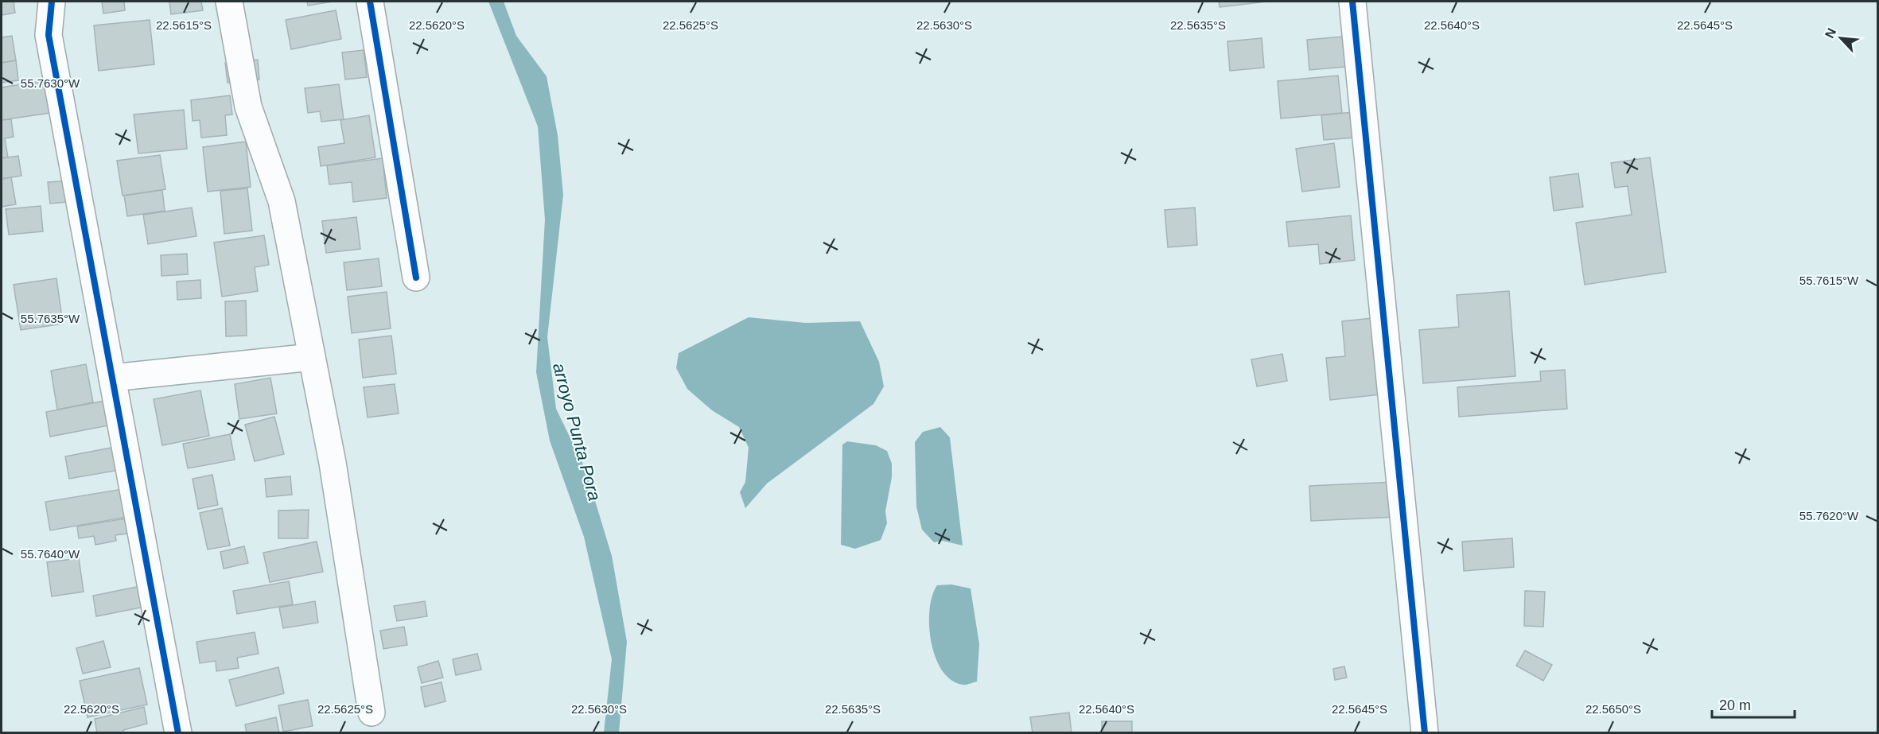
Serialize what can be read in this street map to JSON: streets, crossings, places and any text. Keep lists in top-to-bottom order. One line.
{"water":["arroyo Punta Pora"],"scale_bar":"20 m","north":"top left","coordinates":["22.5615°S","22.5620°S","22.5625°S","22.5630°S","22.5635°S","22.5640°S","22.5645°S","55.7630°W","55.7615°W","55.7635°W","55.7620°W","55.7640°W","22.5650°S"]}
